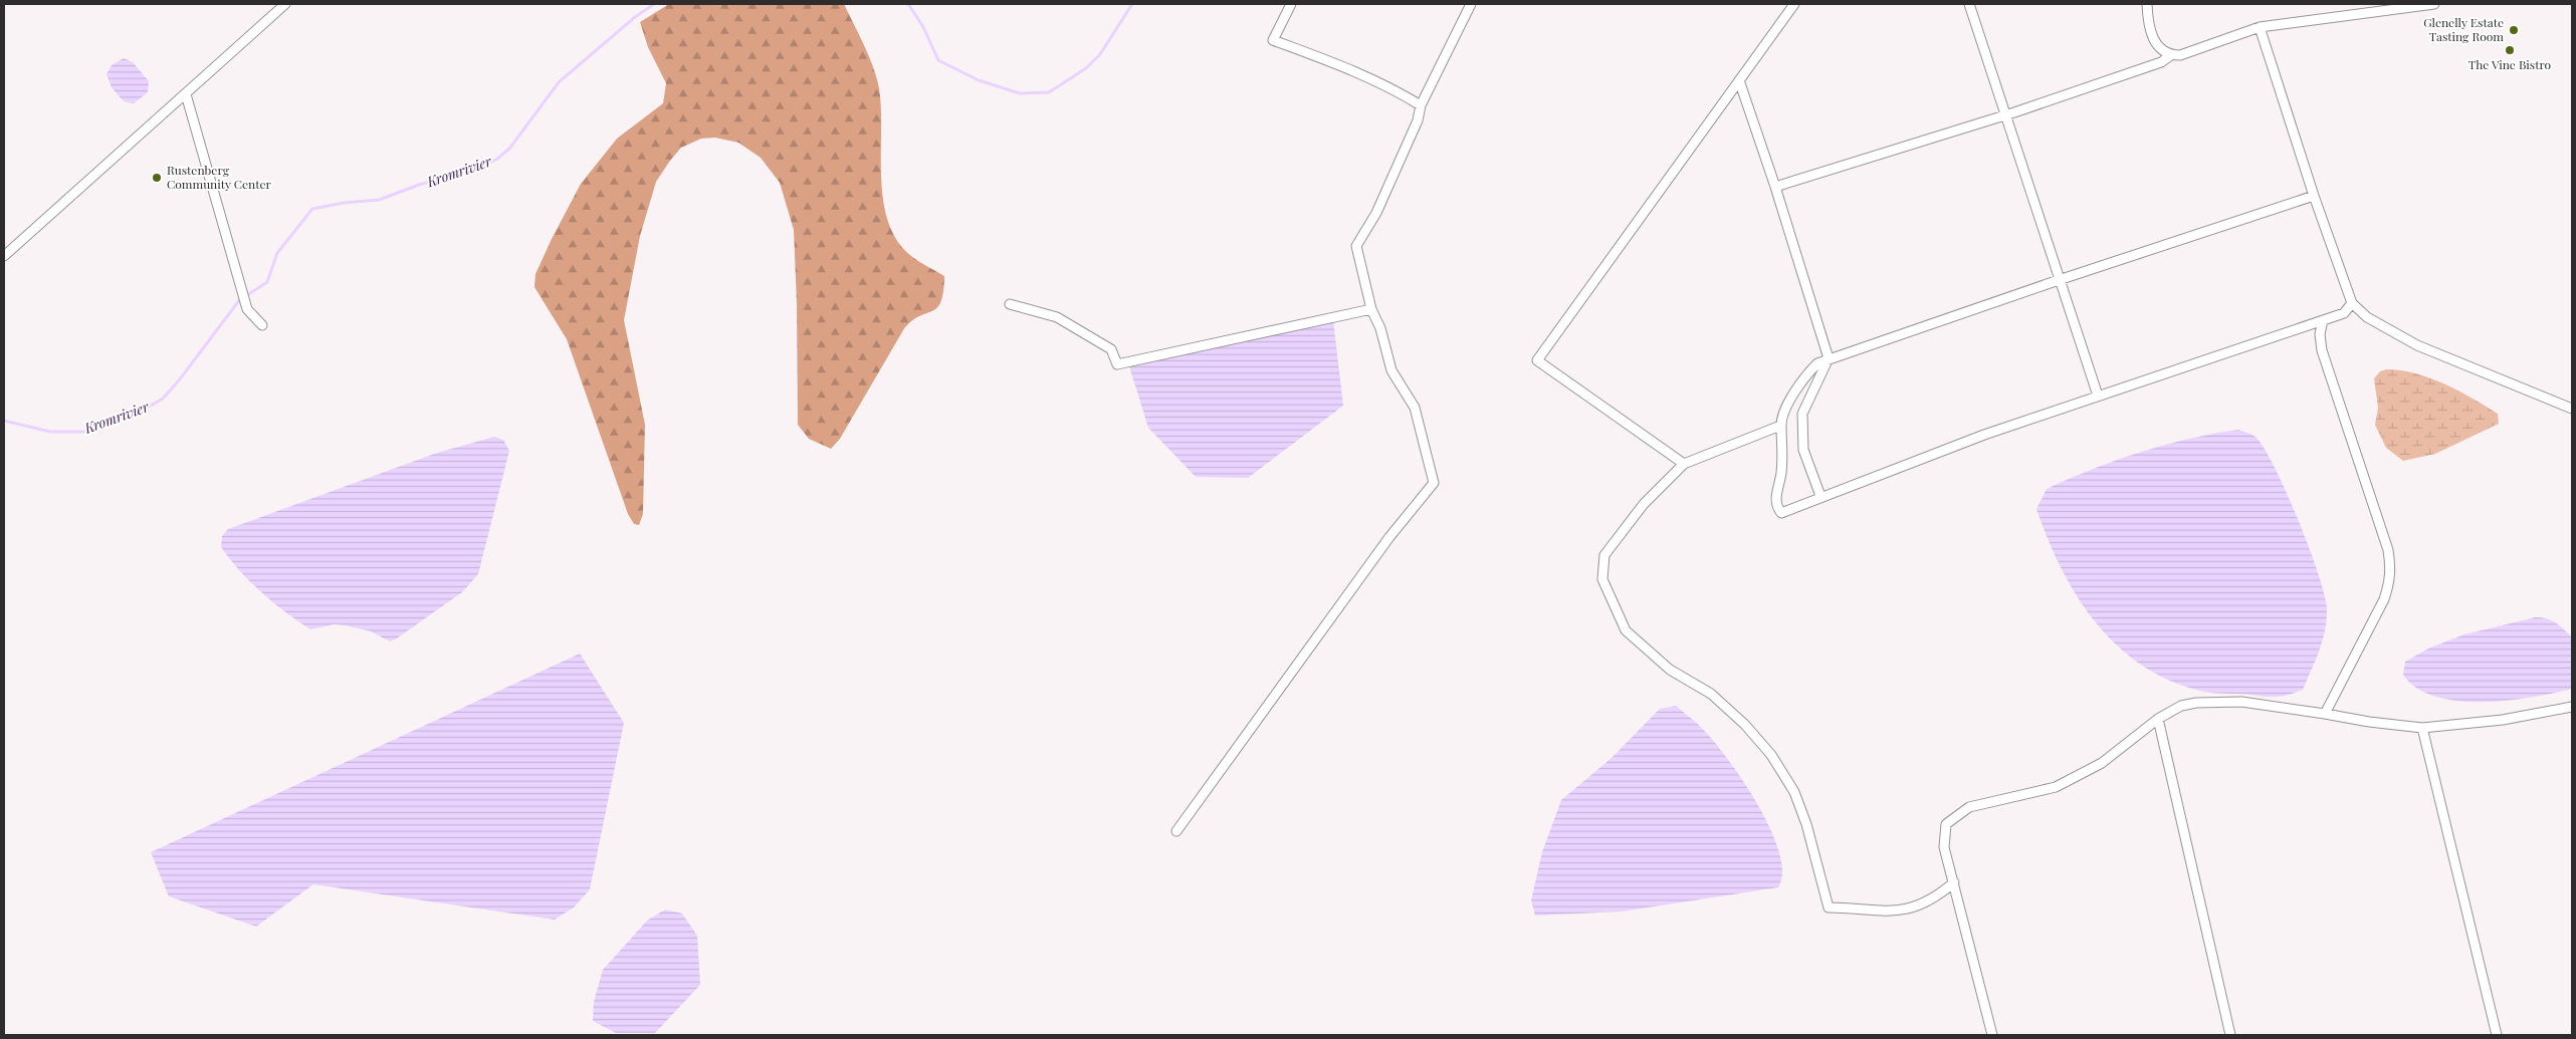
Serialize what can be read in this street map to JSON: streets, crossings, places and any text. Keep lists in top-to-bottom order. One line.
{"water":["Kromrivier"],"places":["Glenelly Estate Tasting Room","The Vine Bistro","Rustenberg Community Center"]}
